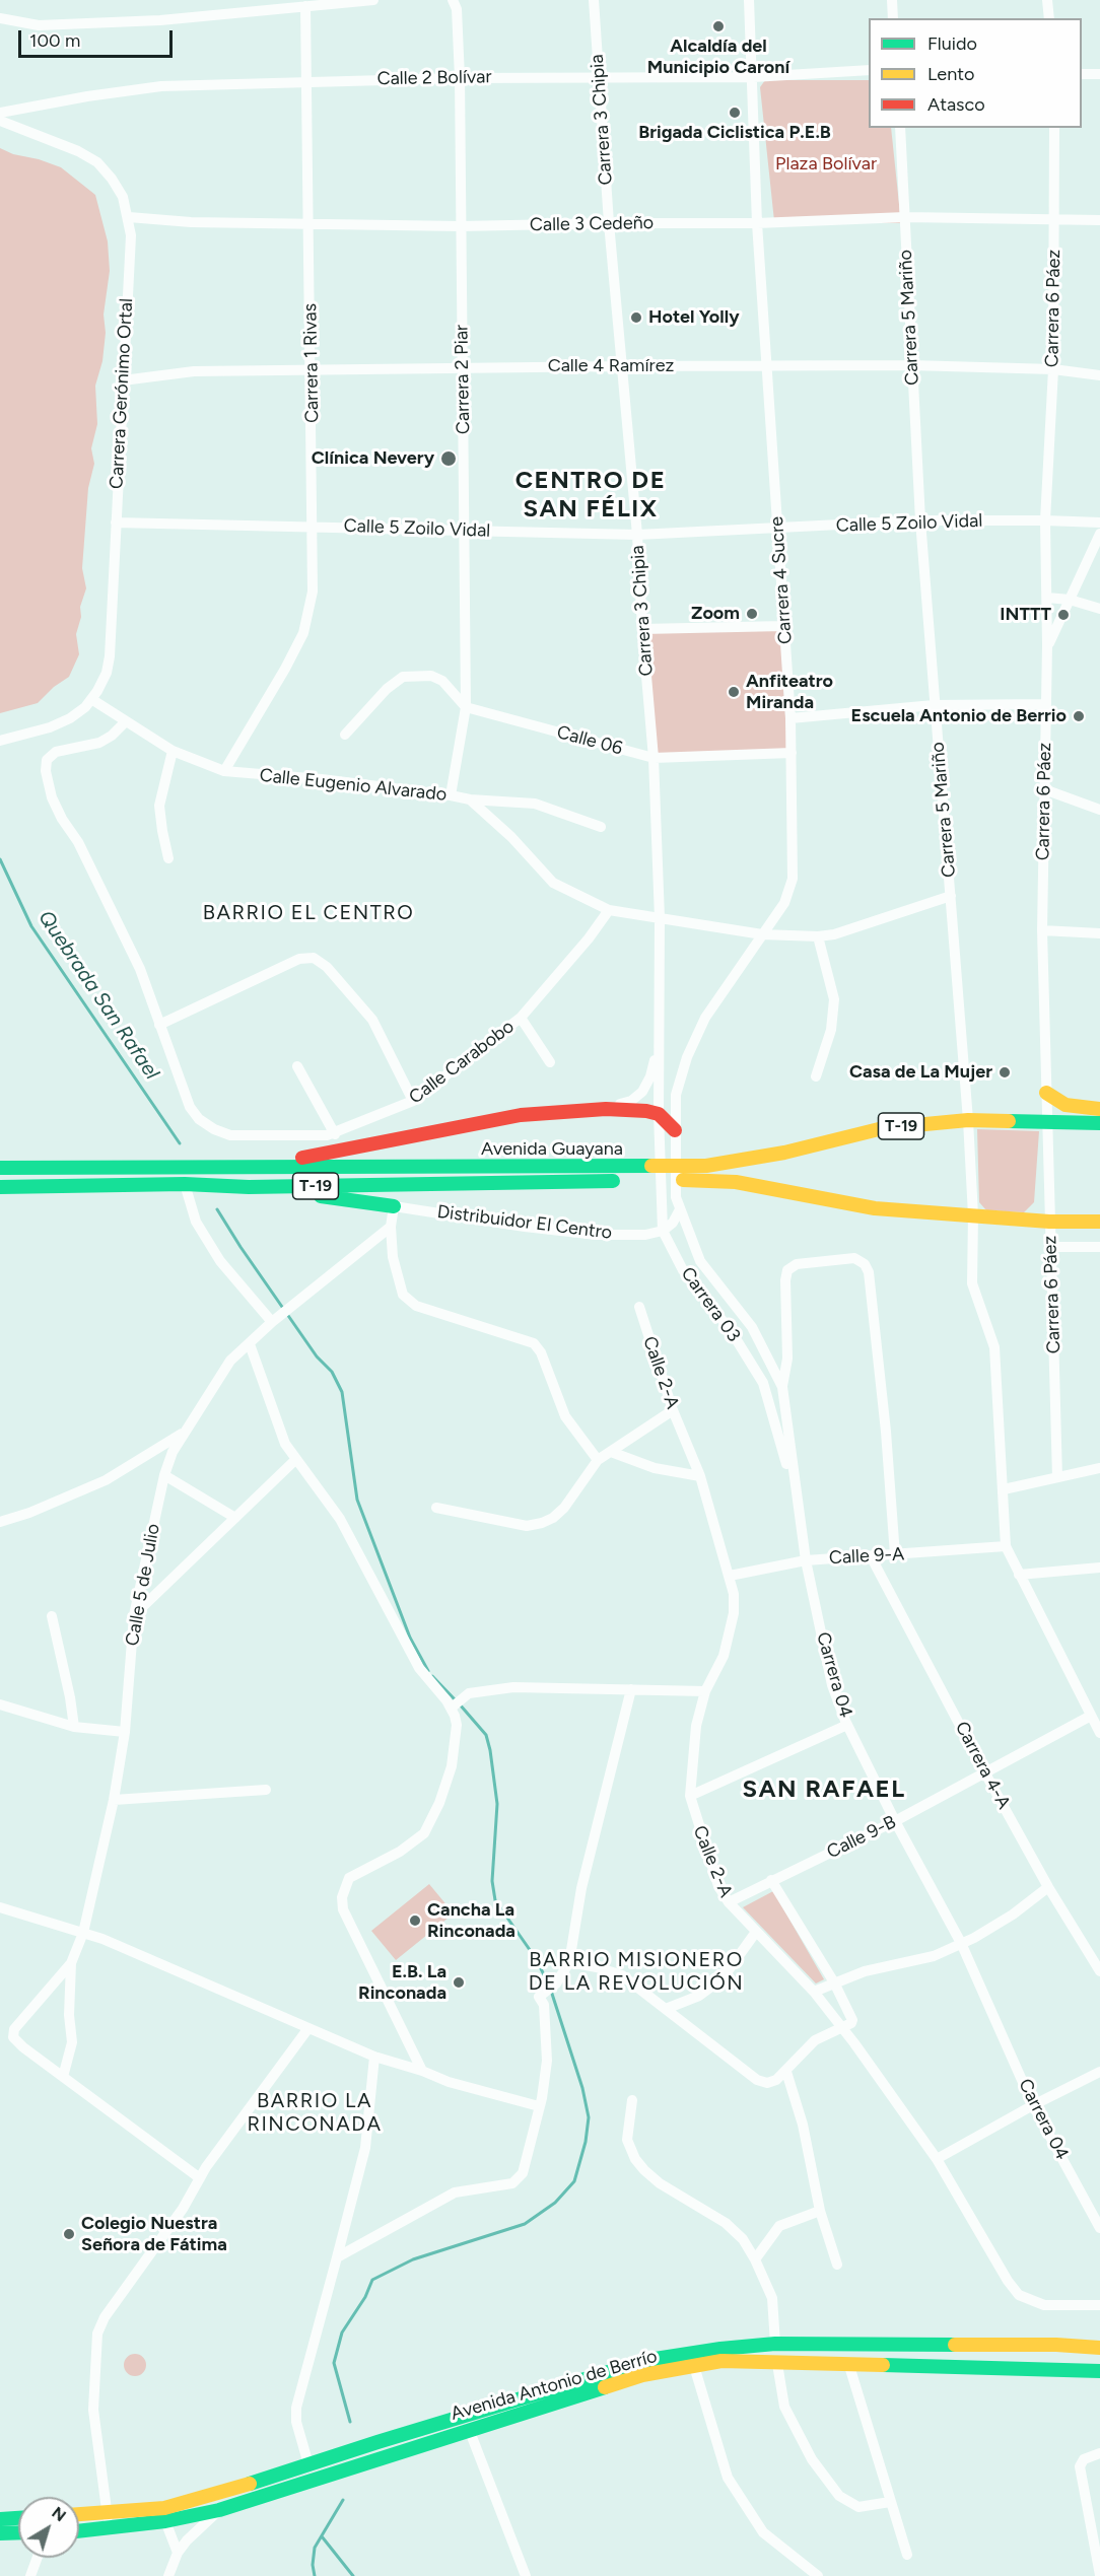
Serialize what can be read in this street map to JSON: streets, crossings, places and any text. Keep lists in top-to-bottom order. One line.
{"streets":{"main road":["T-19","Avenida Guayana","Avenida Antonio de Berrío"],"street":["Calle 2 Bolívar","Carrera 3 Chipia","Calle 3 Cedeño","Carrera 6 Páez","Carrera 5 Mariño","Carrera 1 Rivas","Calle 4 Ramírez","Carrera 2 Piar","Carrera Gerónimo Ortal","Calle 5 Zoilo Vidal","Carrera 4 Sucre","Calle 06","Calle Eugenio Alvarado","Calle Carabobo","Distribuidor El Centro","Carrera 03","Calle 2-A","Calle 9-A","Calle 5 de Julio","Carrera 04","Carrera 4-A","Calle 9-B"]},"crossings":[["Calle 2 Bolívar","Carrera 3 Chipia"],["Calle 2 Bolívar","Carrera 1 Rivas"],["Calle 2 Bolívar","Carrera 2 Piar"],["Calle 2 Bolívar","Carrera 4 Sucre"],["Carrera 3 Chipia","Calle 3 Cedeño"],["Carrera 3 Chipia","Calle 4 Ramírez"],["Carrera 3 Chipia","Calle 5 Zoilo Vidal"],["Carrera 3 Chipia","Calle 06"],["Carrera 3 Chipia","Calle Eugenio Alvarado"],["Carrera 3 Chipia","Carrera 03"],["Calle 3 Cedeño","Carrera 6 Páez"],["Calle 3 Cedeño","Carrera 5 Mariño"],["Calle 3 Cedeño","Carrera 1 Rivas"],["Calle 3 Cedeño","Carrera 2 Piar"],["Calle 3 Cedeño","Carrera Gerónimo Ortal"],["Calle 3 Cedeño","Carrera 4 Sucre"],["Carrera 6 Páez","Calle 4 Ramírez"],["Carrera 6 Páez","Calle 5 Zoilo Vidal"],["Carrera 6 Páez","Avenida Guayana"],["Carrera 5 Mariño","Calle 4 Ramírez"],["Carrera 5 Mariño","Calle 5 Zoilo Vidal"],["Carrera 5 Mariño","Calle Eugenio Alvarado"],["Carrera 5 Mariño","Avenida Guayana"],["Carrera 5 Mariño","Calle 9-A"],["Carrera 1 Rivas","Calle 4 Ramírez"],["Carrera 1 Rivas","Calle 5 Zoilo Vidal"],["Carrera 1 Rivas","Calle Eugenio Alvarado"],["Calle 4 Ramírez","Carrera 2 Piar"],["Calle 4 Ramírez","Carrera Gerónimo Ortal"],["Calle 4 Ramírez","Carrera 4 Sucre"],["Carrera 2 Piar","Calle 5 Zoilo Vidal"],["Carrera 2 Piar","Calle 06"],["Carrera 2 Piar","Calle Eugenio Alvarado"],["Carrera Gerónimo Ortal","Calle 5 Zoilo Vidal"],["Carrera Gerónimo Ortal","Calle Eugenio Alvarado"],["Calle 5 Zoilo Vidal","Carrera 4 Sucre"],["Carrera 4 Sucre","Calle 06"],["Carrera 4 Sucre","Calle Eugenio Alvarado"],["Carrera 4 Sucre","Carrera 04"],["Calle Eugenio Alvarado","Calle Carabobo"],["Distribuidor El Centro","Carrera 03"],["Carrera 03","Carrera 04"],["Calle 2-A","Calle 9-A"],["Calle 2-A","Calle 9-B"],["Calle 9-A","Carrera 04"],["Calle 9-A","Carrera 4-A"],["Carrera 04","Calle 9-B"],["Carrera 4-A","Calle 9-B"]],"districts":["CENTRO DE SAN FÉLIX","BARRIO EL CENTRO","SAN RAFAEL","BARRIO MISIONERO DE LA REVOLUCIÓN","BARRIO LA RINCONADA"],"water":["Quebrada San Rafael"],"parks":["Plaza Bolívar"],"places":["Alcaldía del Municipio Caroní","Brigada Ciclistica P.E.B","Hotel Yolly","Clínica Nevery","Zoom","INTTT","Anfiteatro Miranda","Escuela Antonio de Berrio","Casa de La Mujer","Cancha La Rinconada","E.B. La Rinconada","Colegio Nuestra Señora de Fátima"],"legend":["Fluido","Lento","Atasco"],"scale_bar":"100 m","north":"top right"}
